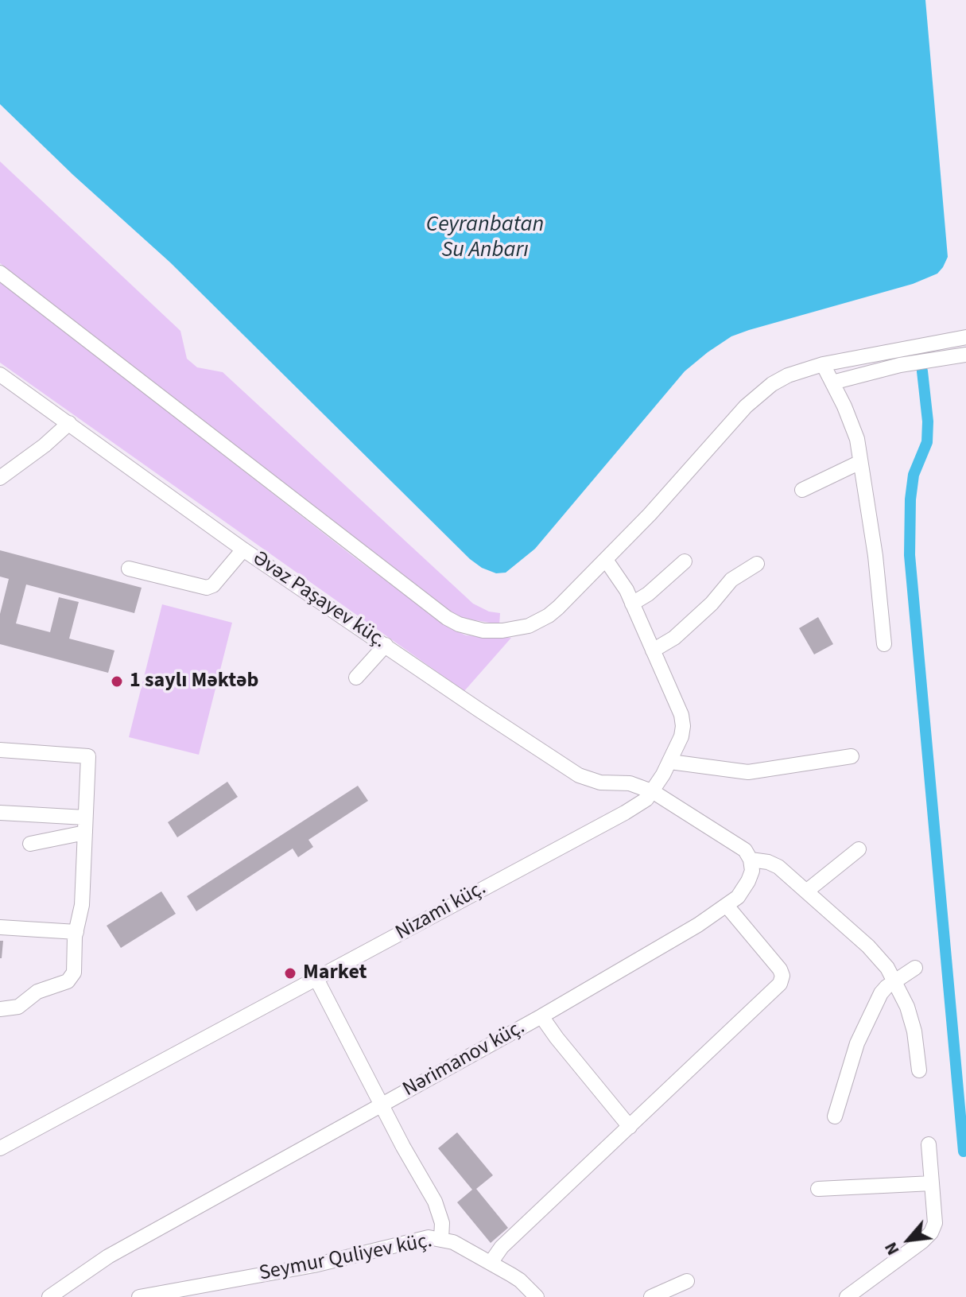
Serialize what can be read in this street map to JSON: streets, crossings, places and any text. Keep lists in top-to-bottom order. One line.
{"streets":{"street":["Əvəz Paşayev küç.","Nizami küç.","Nərimanov küç.","Seymur Quliyev küç."]},"crossings":[["Əvəz Paşayev küç.","Nizami küç."]],"water":["Ceyranbatan Su Anbarı"],"places":["1 saylı Məktəb","Market"],"north":"bottom left"}
